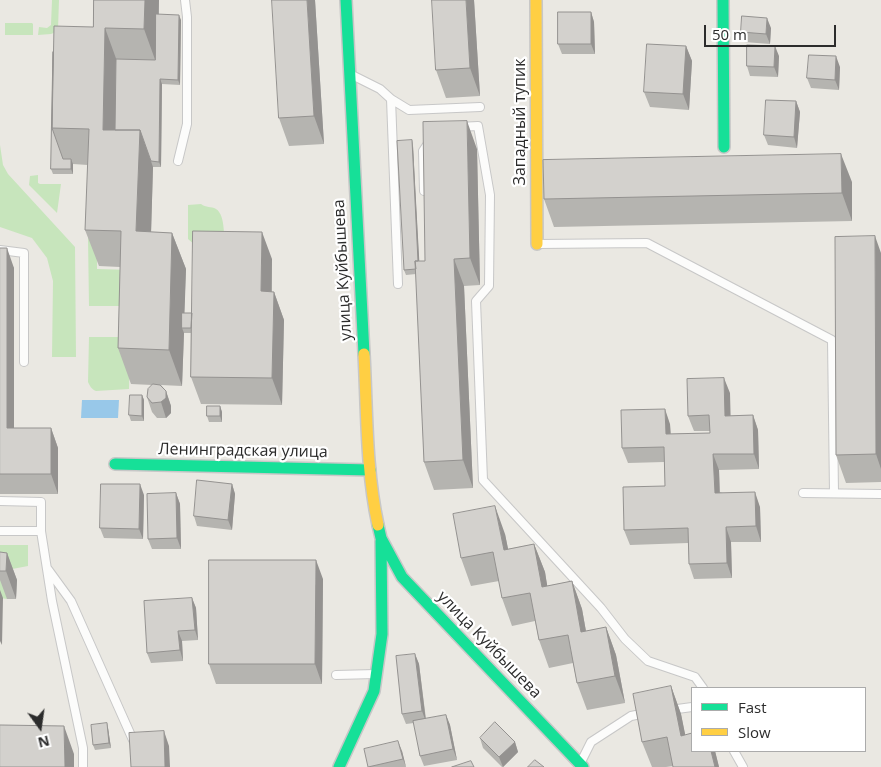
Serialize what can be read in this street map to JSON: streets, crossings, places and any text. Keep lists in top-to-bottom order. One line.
{"streets":{"street":["Западный тупик","улица Куйбышева","Ленинградская улица"]},"crossings":[["улица Куйбышева","Ленинградская улица"]],"legend":["Fast","Slow"],"scale_bar":"50 m","north":"bottom"}
